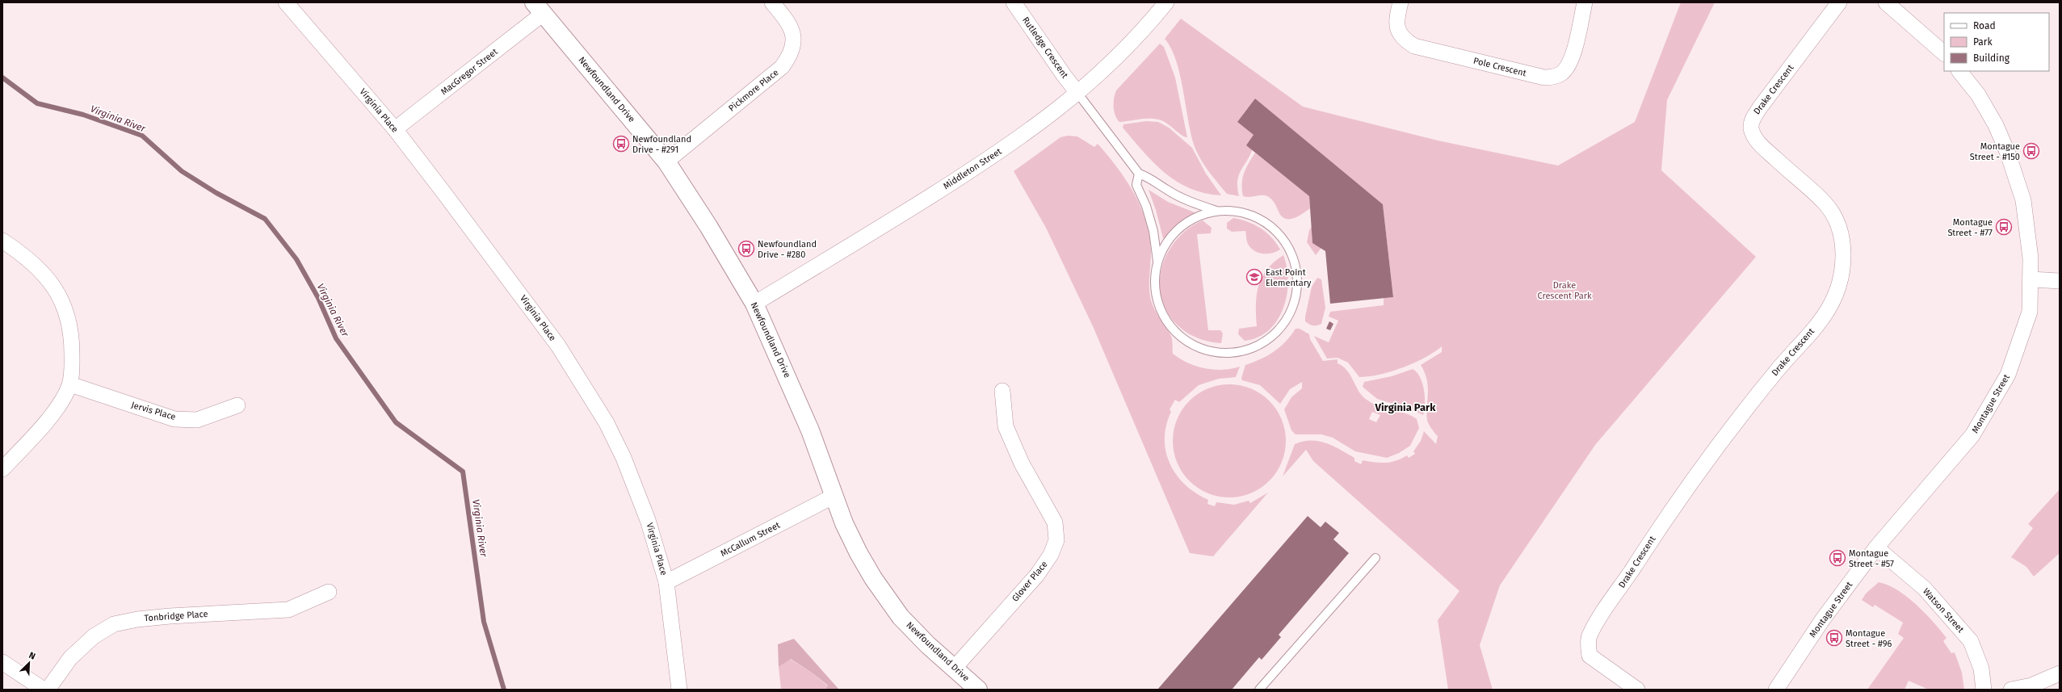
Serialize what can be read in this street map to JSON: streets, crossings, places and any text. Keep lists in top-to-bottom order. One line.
{"streets":{"street":["Rutledge Crescent","Pole Crescent","MacGregor Street","Newfoundland Drive","Drake Crescent","Pickmore Place","Virginia Place","Middleton Street","Montague Street","Jervis Place","McCallum Street","Glover Place","Watson Street","Tonbridge Place"]},"crossings":[["Rutledge Crescent","Middleton Street"],["MacGregor Street","Newfoundland Drive"],["MacGregor Street","Virginia Place"],["Newfoundland Drive","Pickmore Place"],["Newfoundland Drive","Middleton Street"],["Newfoundland Drive","McCallum Street"],["Newfoundland Drive","Glover Place"],["Virginia Place","McCallum Street"],["Montague Street","Watson Street"]],"districts":["Virginia Park"],"water":["Virginia River"],"parks":["Drake Crescent Park"],"places":{"bus stop":["Newfoundland Drive - #291","Montague Street - #150","Montague Street - #77","Newfoundland Drive - #280","Montague Street - #57","Montague Street - #96"],"school or university":["East Point Elementary"]},"legend":["Road","Park","Building"],"north":"top right"}
